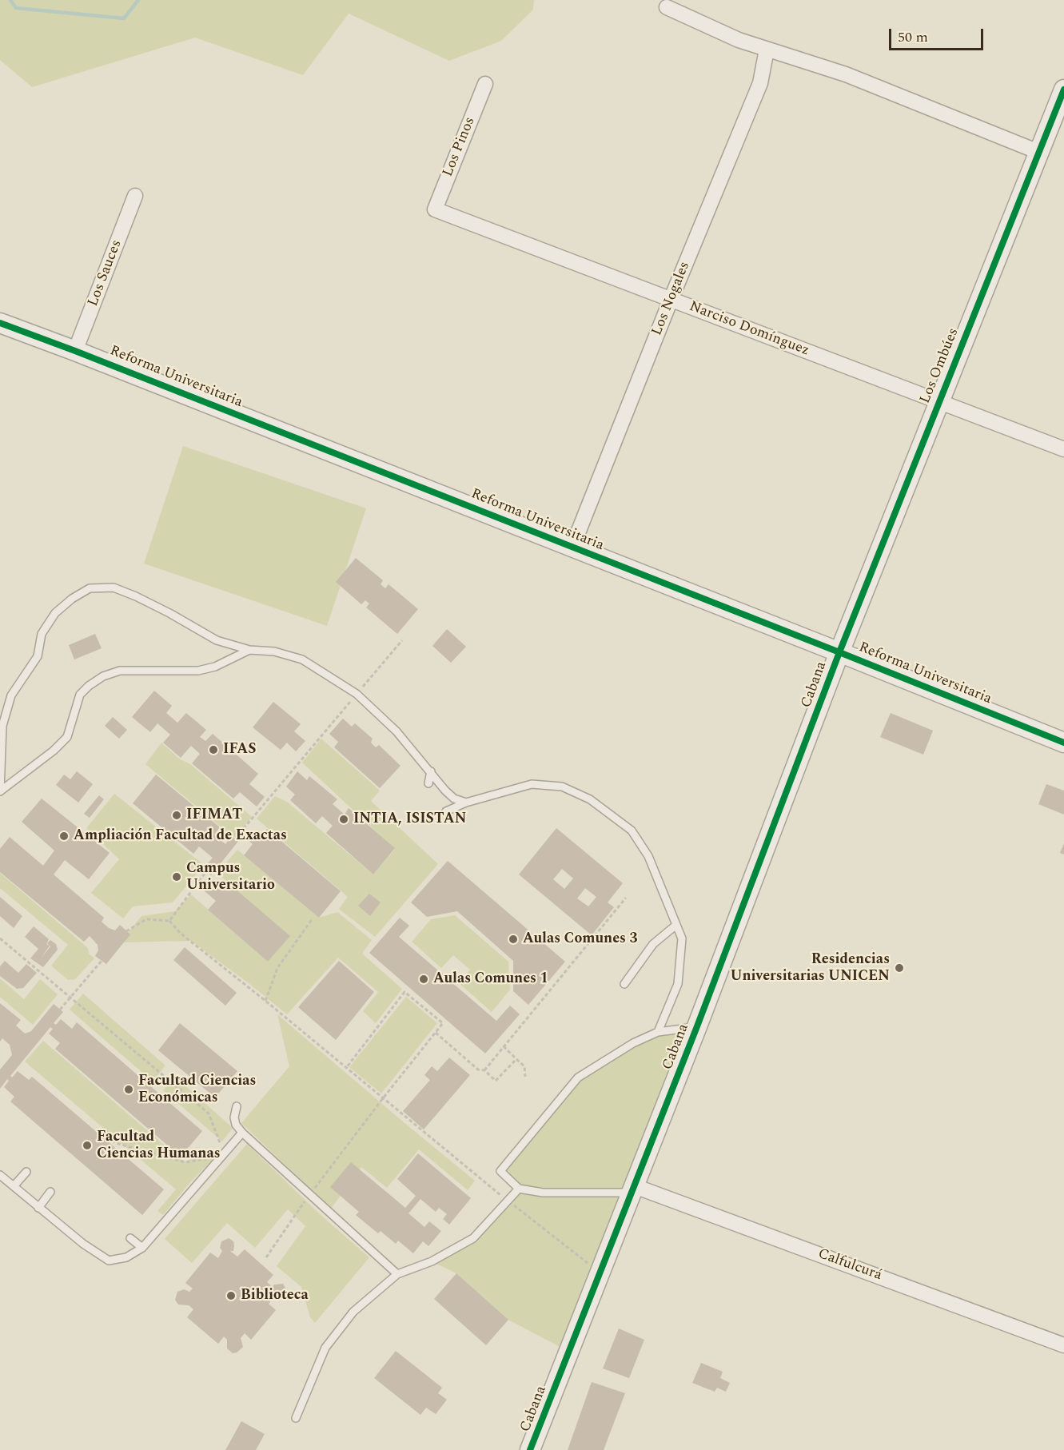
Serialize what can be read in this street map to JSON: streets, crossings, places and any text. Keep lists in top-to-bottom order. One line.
{"streets":{"street":["Los Pinos","Los Sauces","Los Nogales","Narciso Domínguez","Los Ombúes","Reforma Universitaria","Cabana","Calfulcurá"]},"crossings":[["Los Pinos","Narciso Domínguez"],["Los Sauces","Reforma Universitaria"],["Los Nogales","Narciso Domínguez"],["Los Nogales","Reforma Universitaria"],["Narciso Domínguez","Los Ombúes"],["Los Ombúes","Reforma Universitaria"],["Los Ombúes","Cabana"],["Reforma Universitaria","Cabana"],["Cabana","Calfulcurá"]],"places":["IFAS","IFIMAT","INTIA, ISISTAN","Ampliación Facultad de Exactas","Campus Universitario","Aulas Comunes 3","Residencias Universitarias UNICEN","Aulas Comunes 1","Facultad Ciencias Económicas","Facultad Ciencias Humanas","Biblioteca"],"scale_bar":"50 m"}
